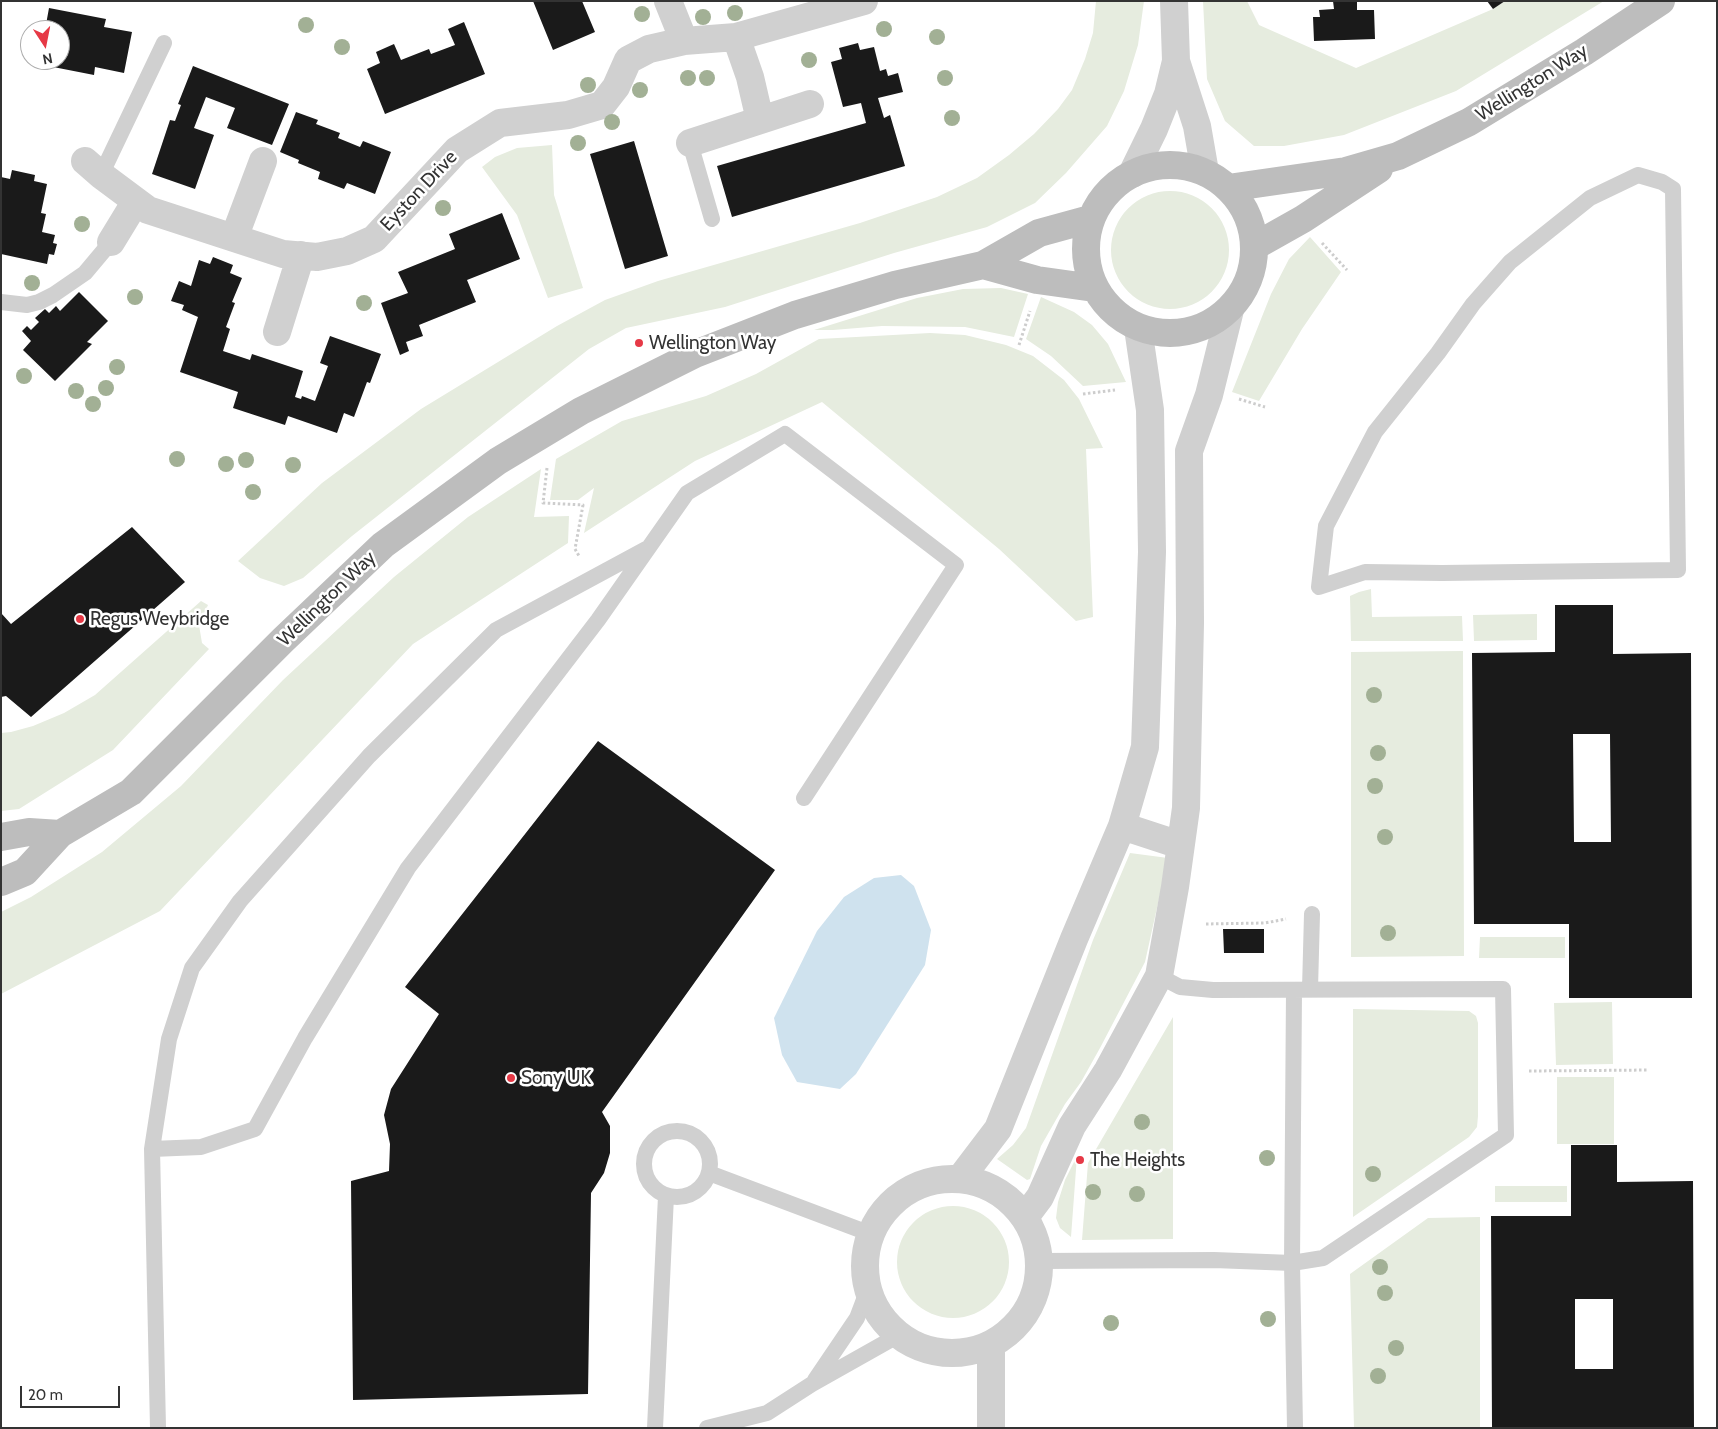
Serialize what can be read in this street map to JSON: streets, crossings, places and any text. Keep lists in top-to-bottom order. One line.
{"streets":{"street":["Wellington Way","Eyston Drive"]},"places":["Wellington Way","Regus Weybridge","Sony UK","The Heights"],"scale_bar":"20 m","north":"bottom"}
